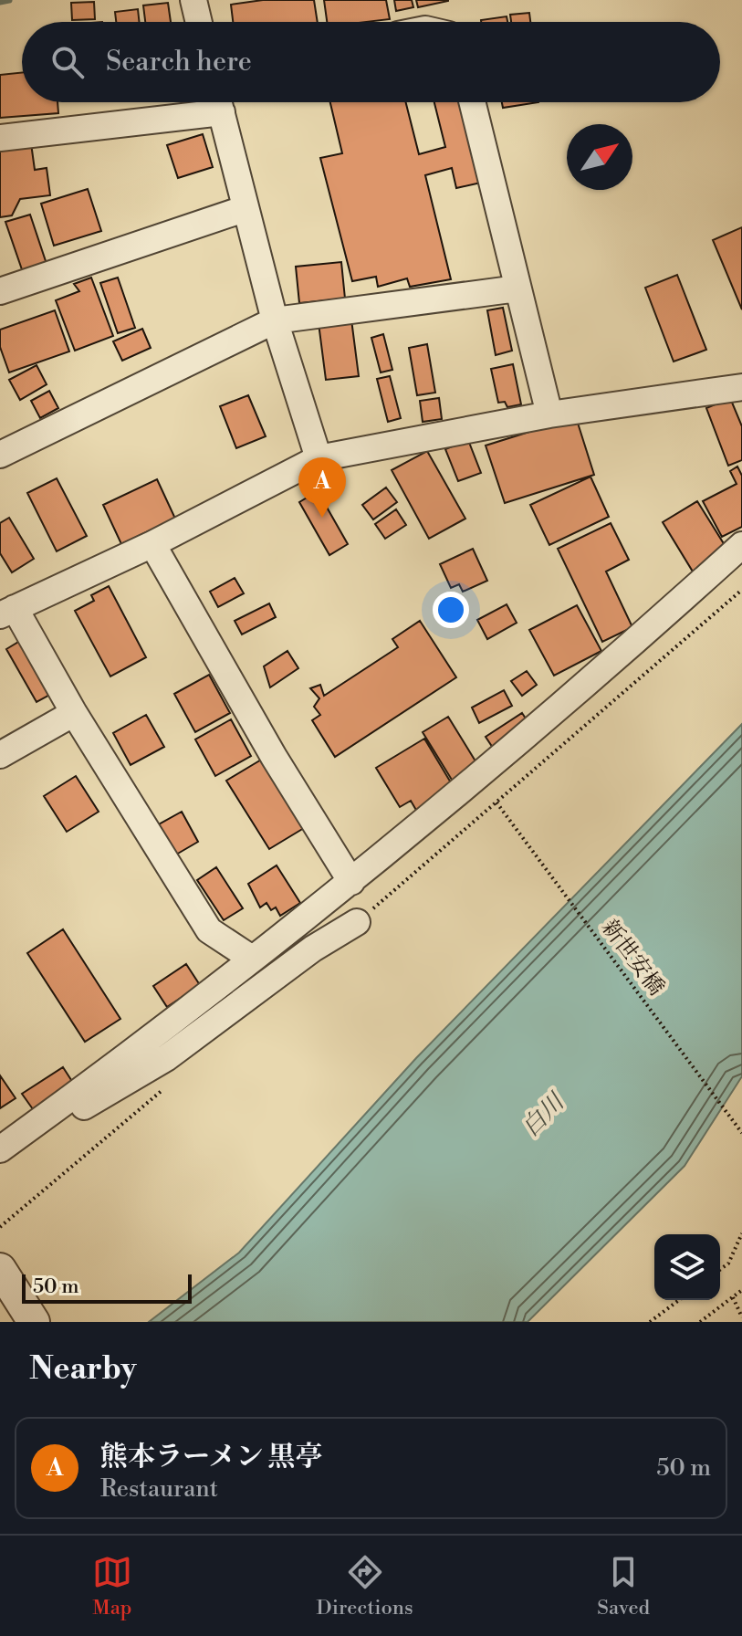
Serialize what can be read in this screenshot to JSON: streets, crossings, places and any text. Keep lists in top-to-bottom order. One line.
{"streets":{"path":["新世安橋"]},"water":["白川"],"scale_bar":"50 m","north":"top right","page":{"search":"Search here","pins":"A","scale":"50 m","heading":"Nearby","list":[{"mark":"A","name":"熊本ラーメン 黒亭","note":"Restaurant","value":"50 m"}],"nav":["Map","Directions","Saved"]}}
